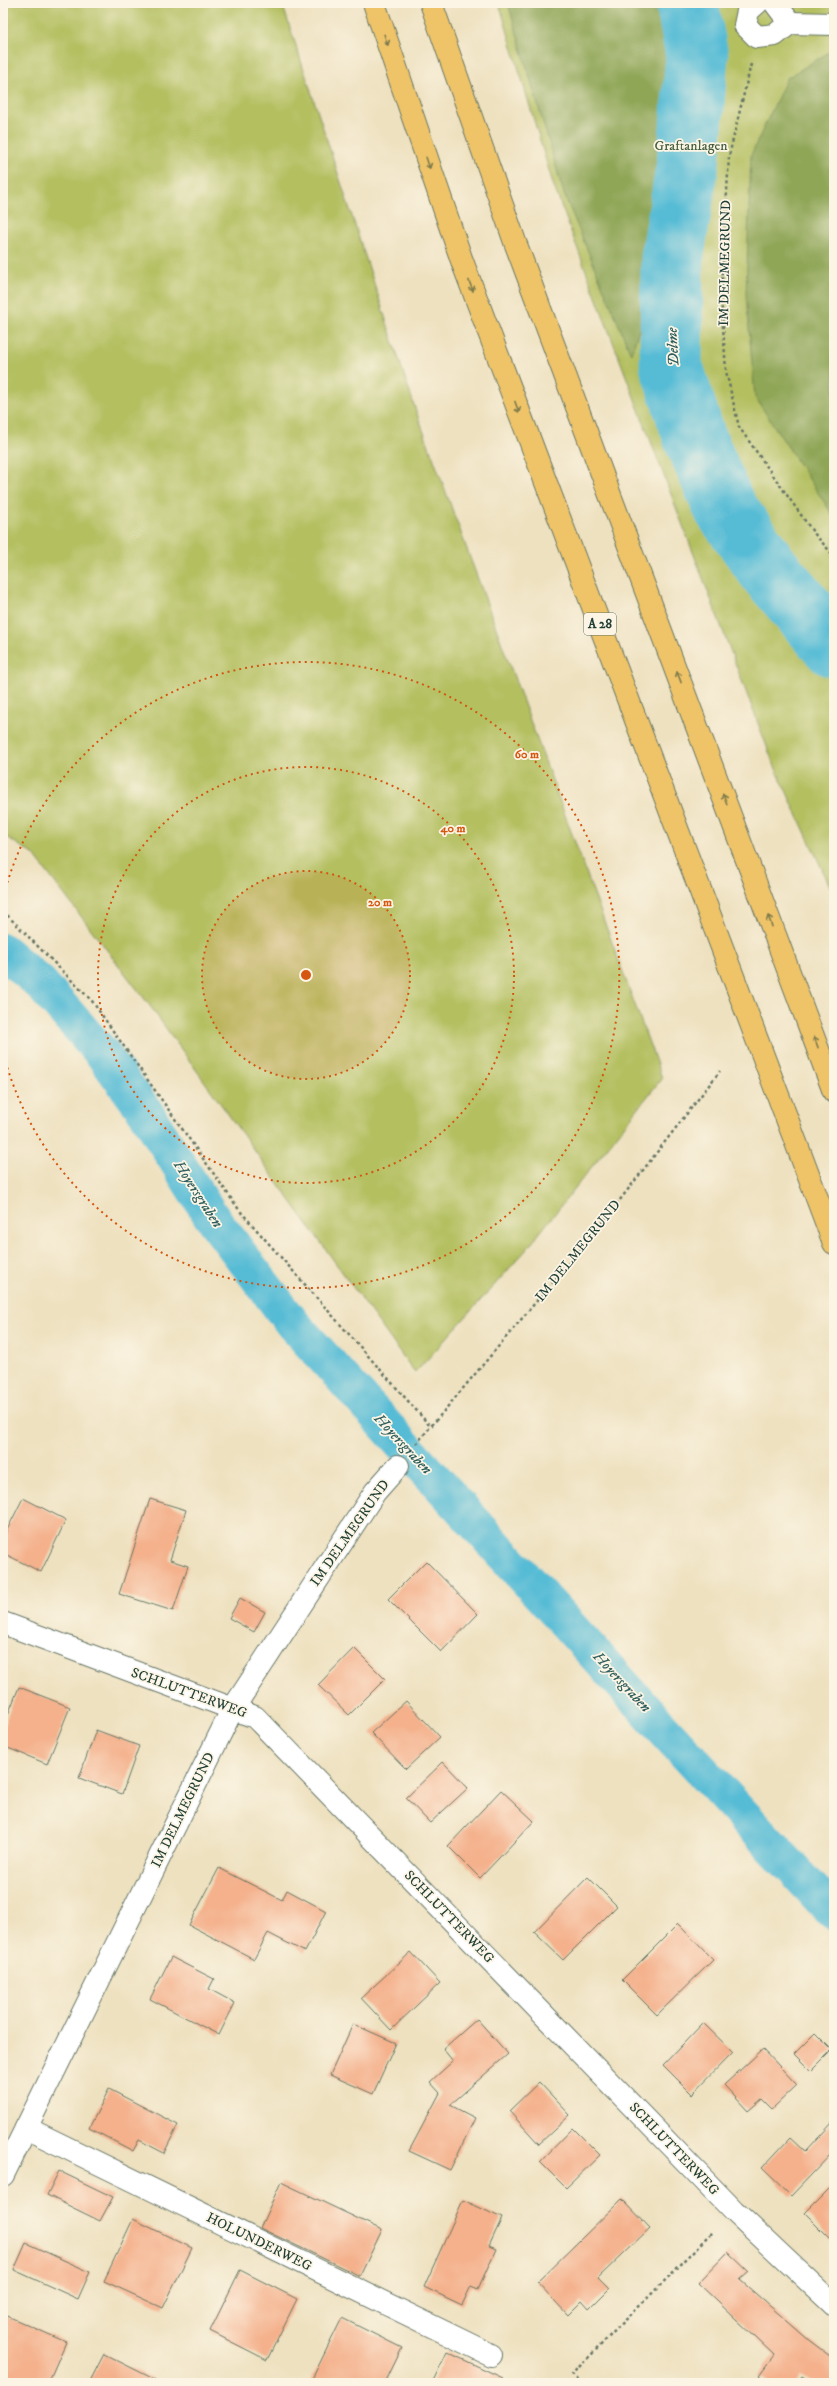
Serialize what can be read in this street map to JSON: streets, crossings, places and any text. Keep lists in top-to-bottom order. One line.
{"streets":{"highway":["A 28"],"street":["IM DELMEGRUND","SCHLUTTERWEG","HOLUNDERWEG"]},"crossings":[["IM DELMEGRUND","SCHLUTTERWEG"],["IM DELMEGRUND","HOLUNDERWEG"]],"water":["Delme","Hoyersgraben"],"parks":["Graftanlagen"],"rings":["60 m","40 m","20 m"]}
